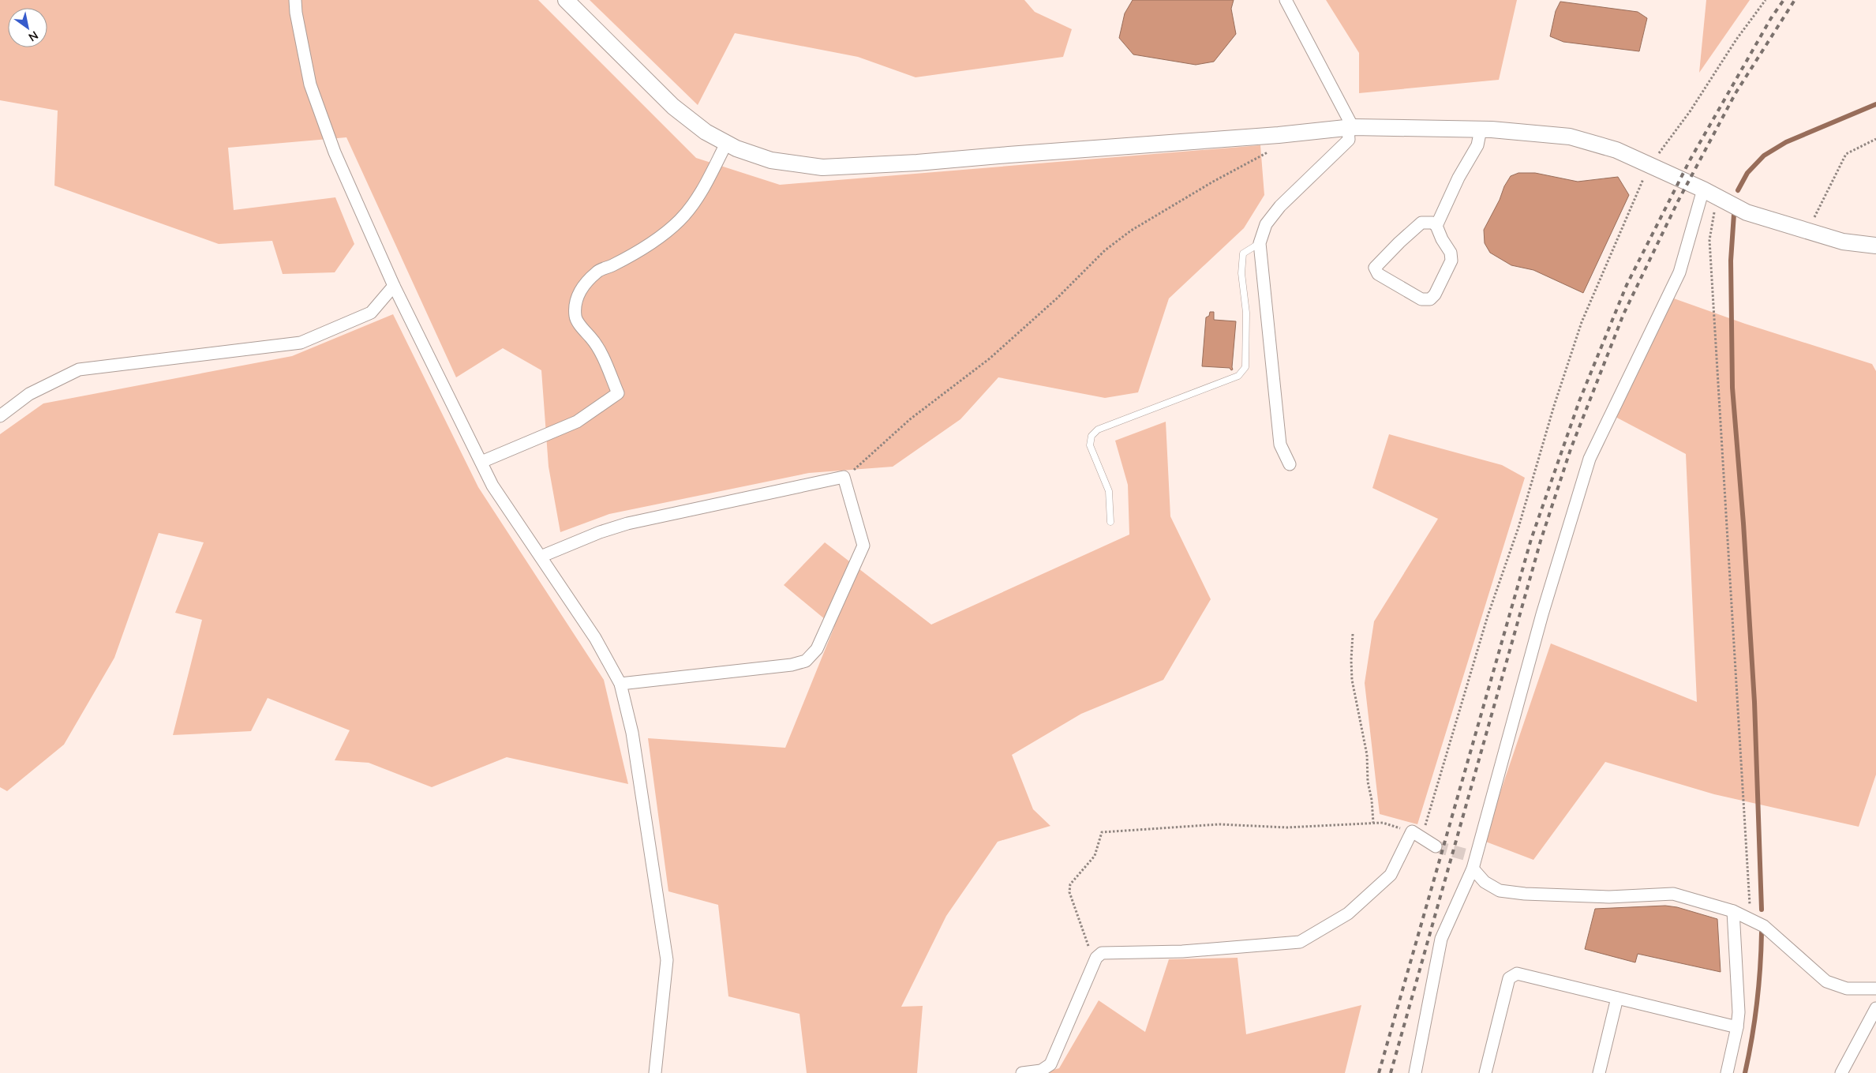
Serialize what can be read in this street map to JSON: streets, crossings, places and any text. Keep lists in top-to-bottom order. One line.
{"north":"bottom right"}
